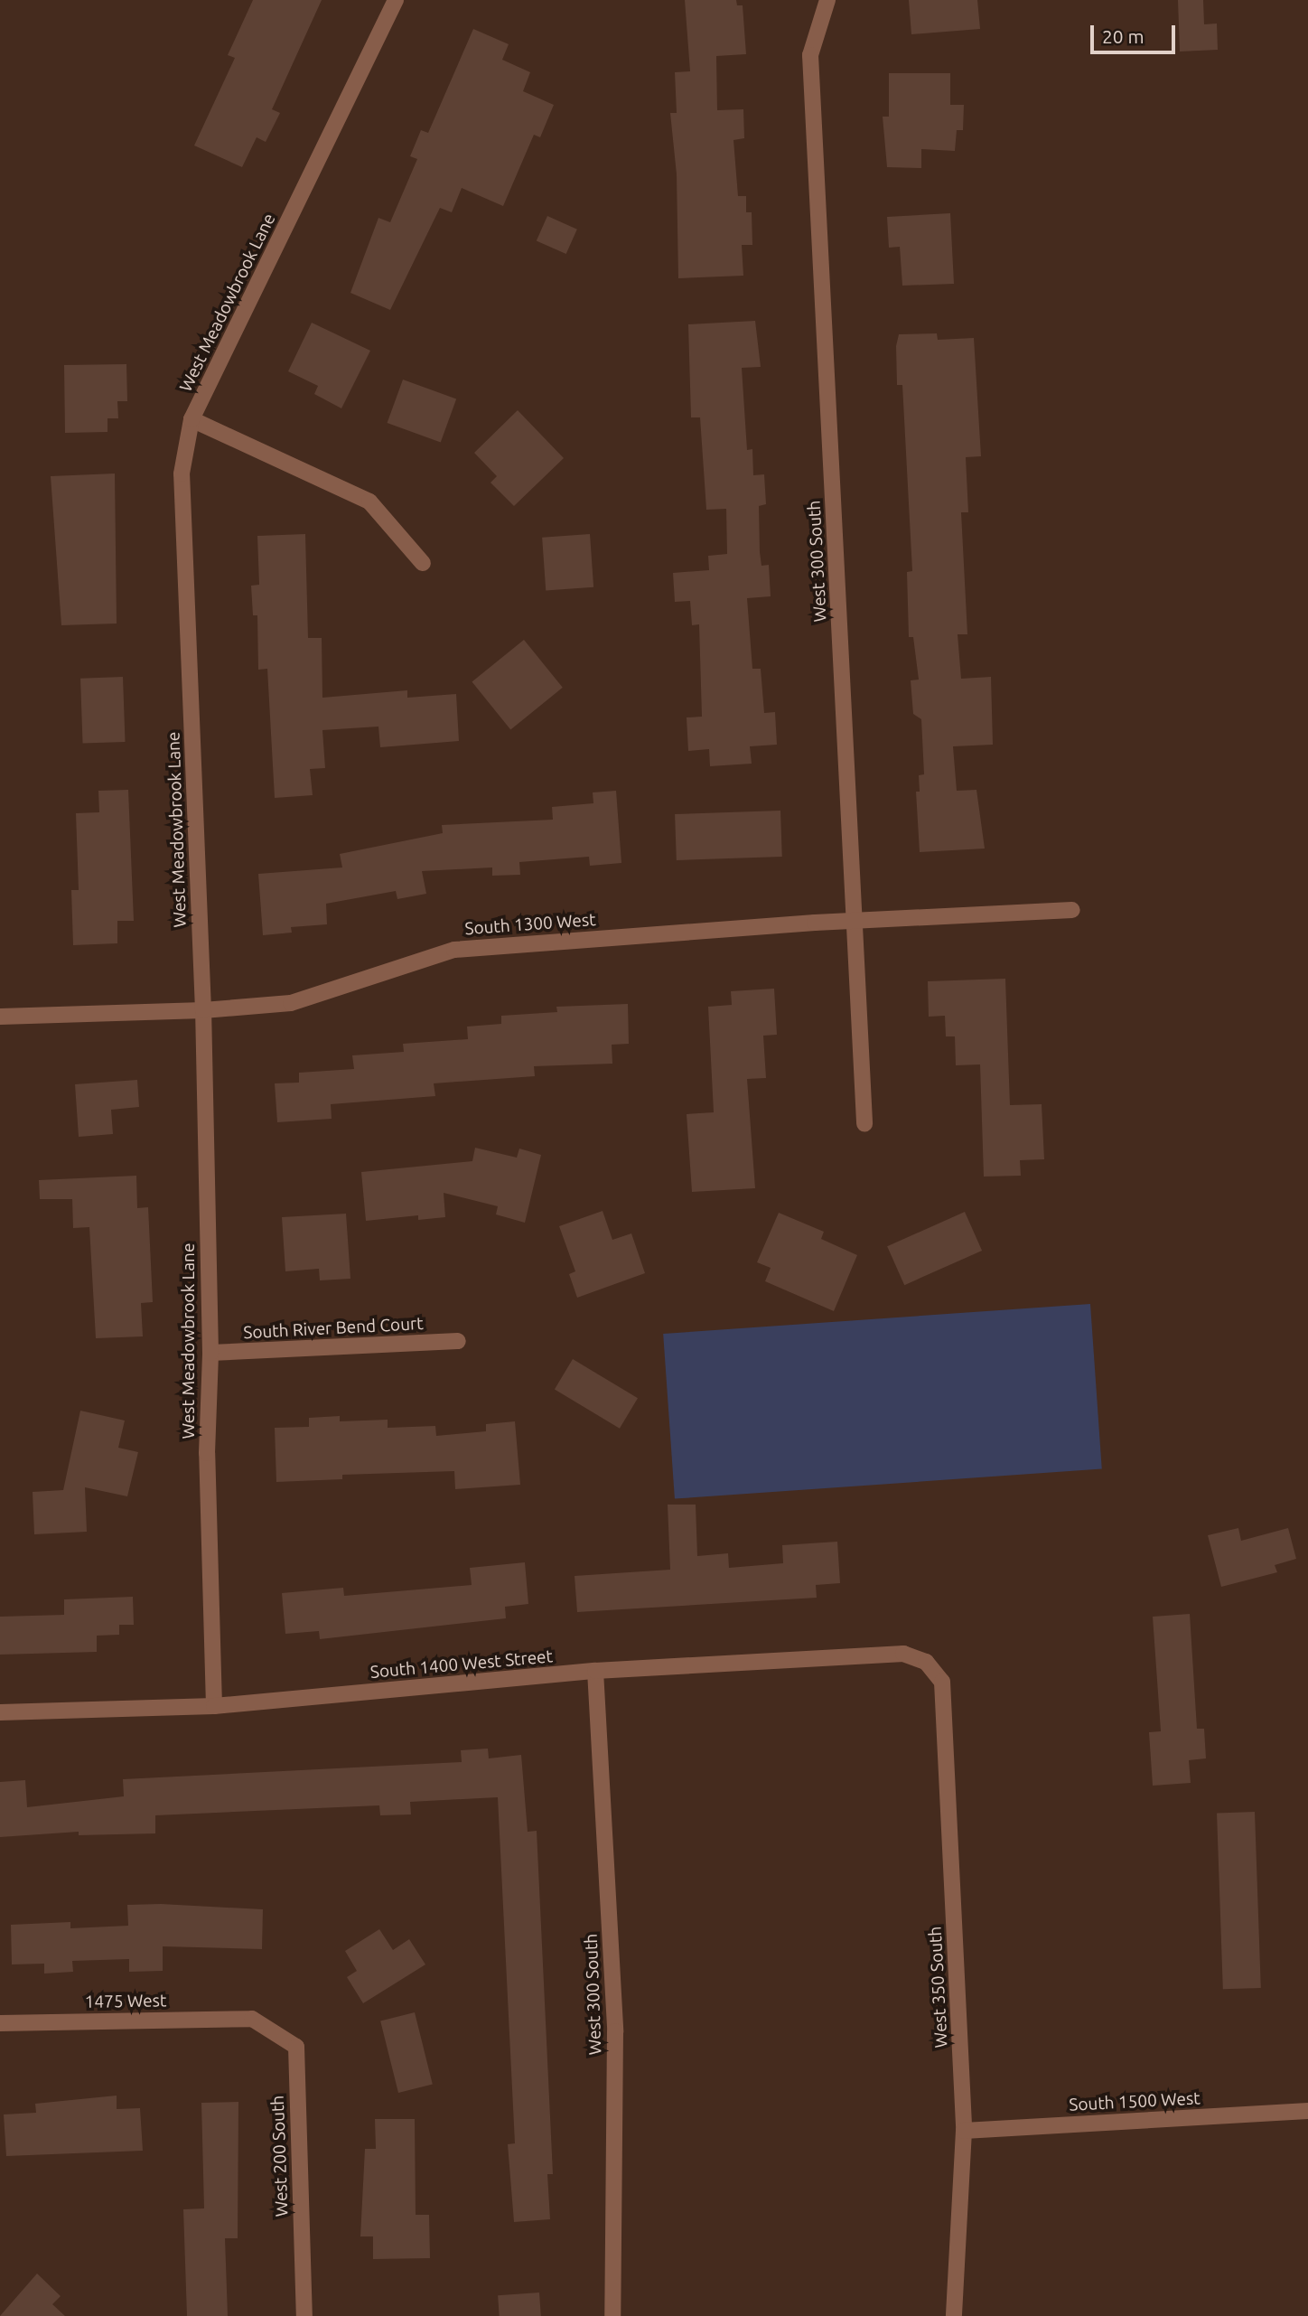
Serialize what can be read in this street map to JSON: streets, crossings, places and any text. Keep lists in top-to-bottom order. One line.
{"streets":{"street":["West Meadowbrook Lane","West 300 South","South 1300 West","South River Bend Court","South 1400 West Street","West 350 South","1475 West","South 1500 West","West 200 South"]},"crossings":[["West Meadowbrook Lane","South 1300 West"],["West Meadowbrook Lane","South River Bend Court"],["West Meadowbrook Lane","South 1400 West Street"],["West 300 South","South 1300 West"],["West 300 South","South 1400 West Street"],["South 1400 West Street","West 350 South"],["West 350 South","South 1500 West"],["1475 West","West 200 South"]],"scale_bar":"20 m"}
